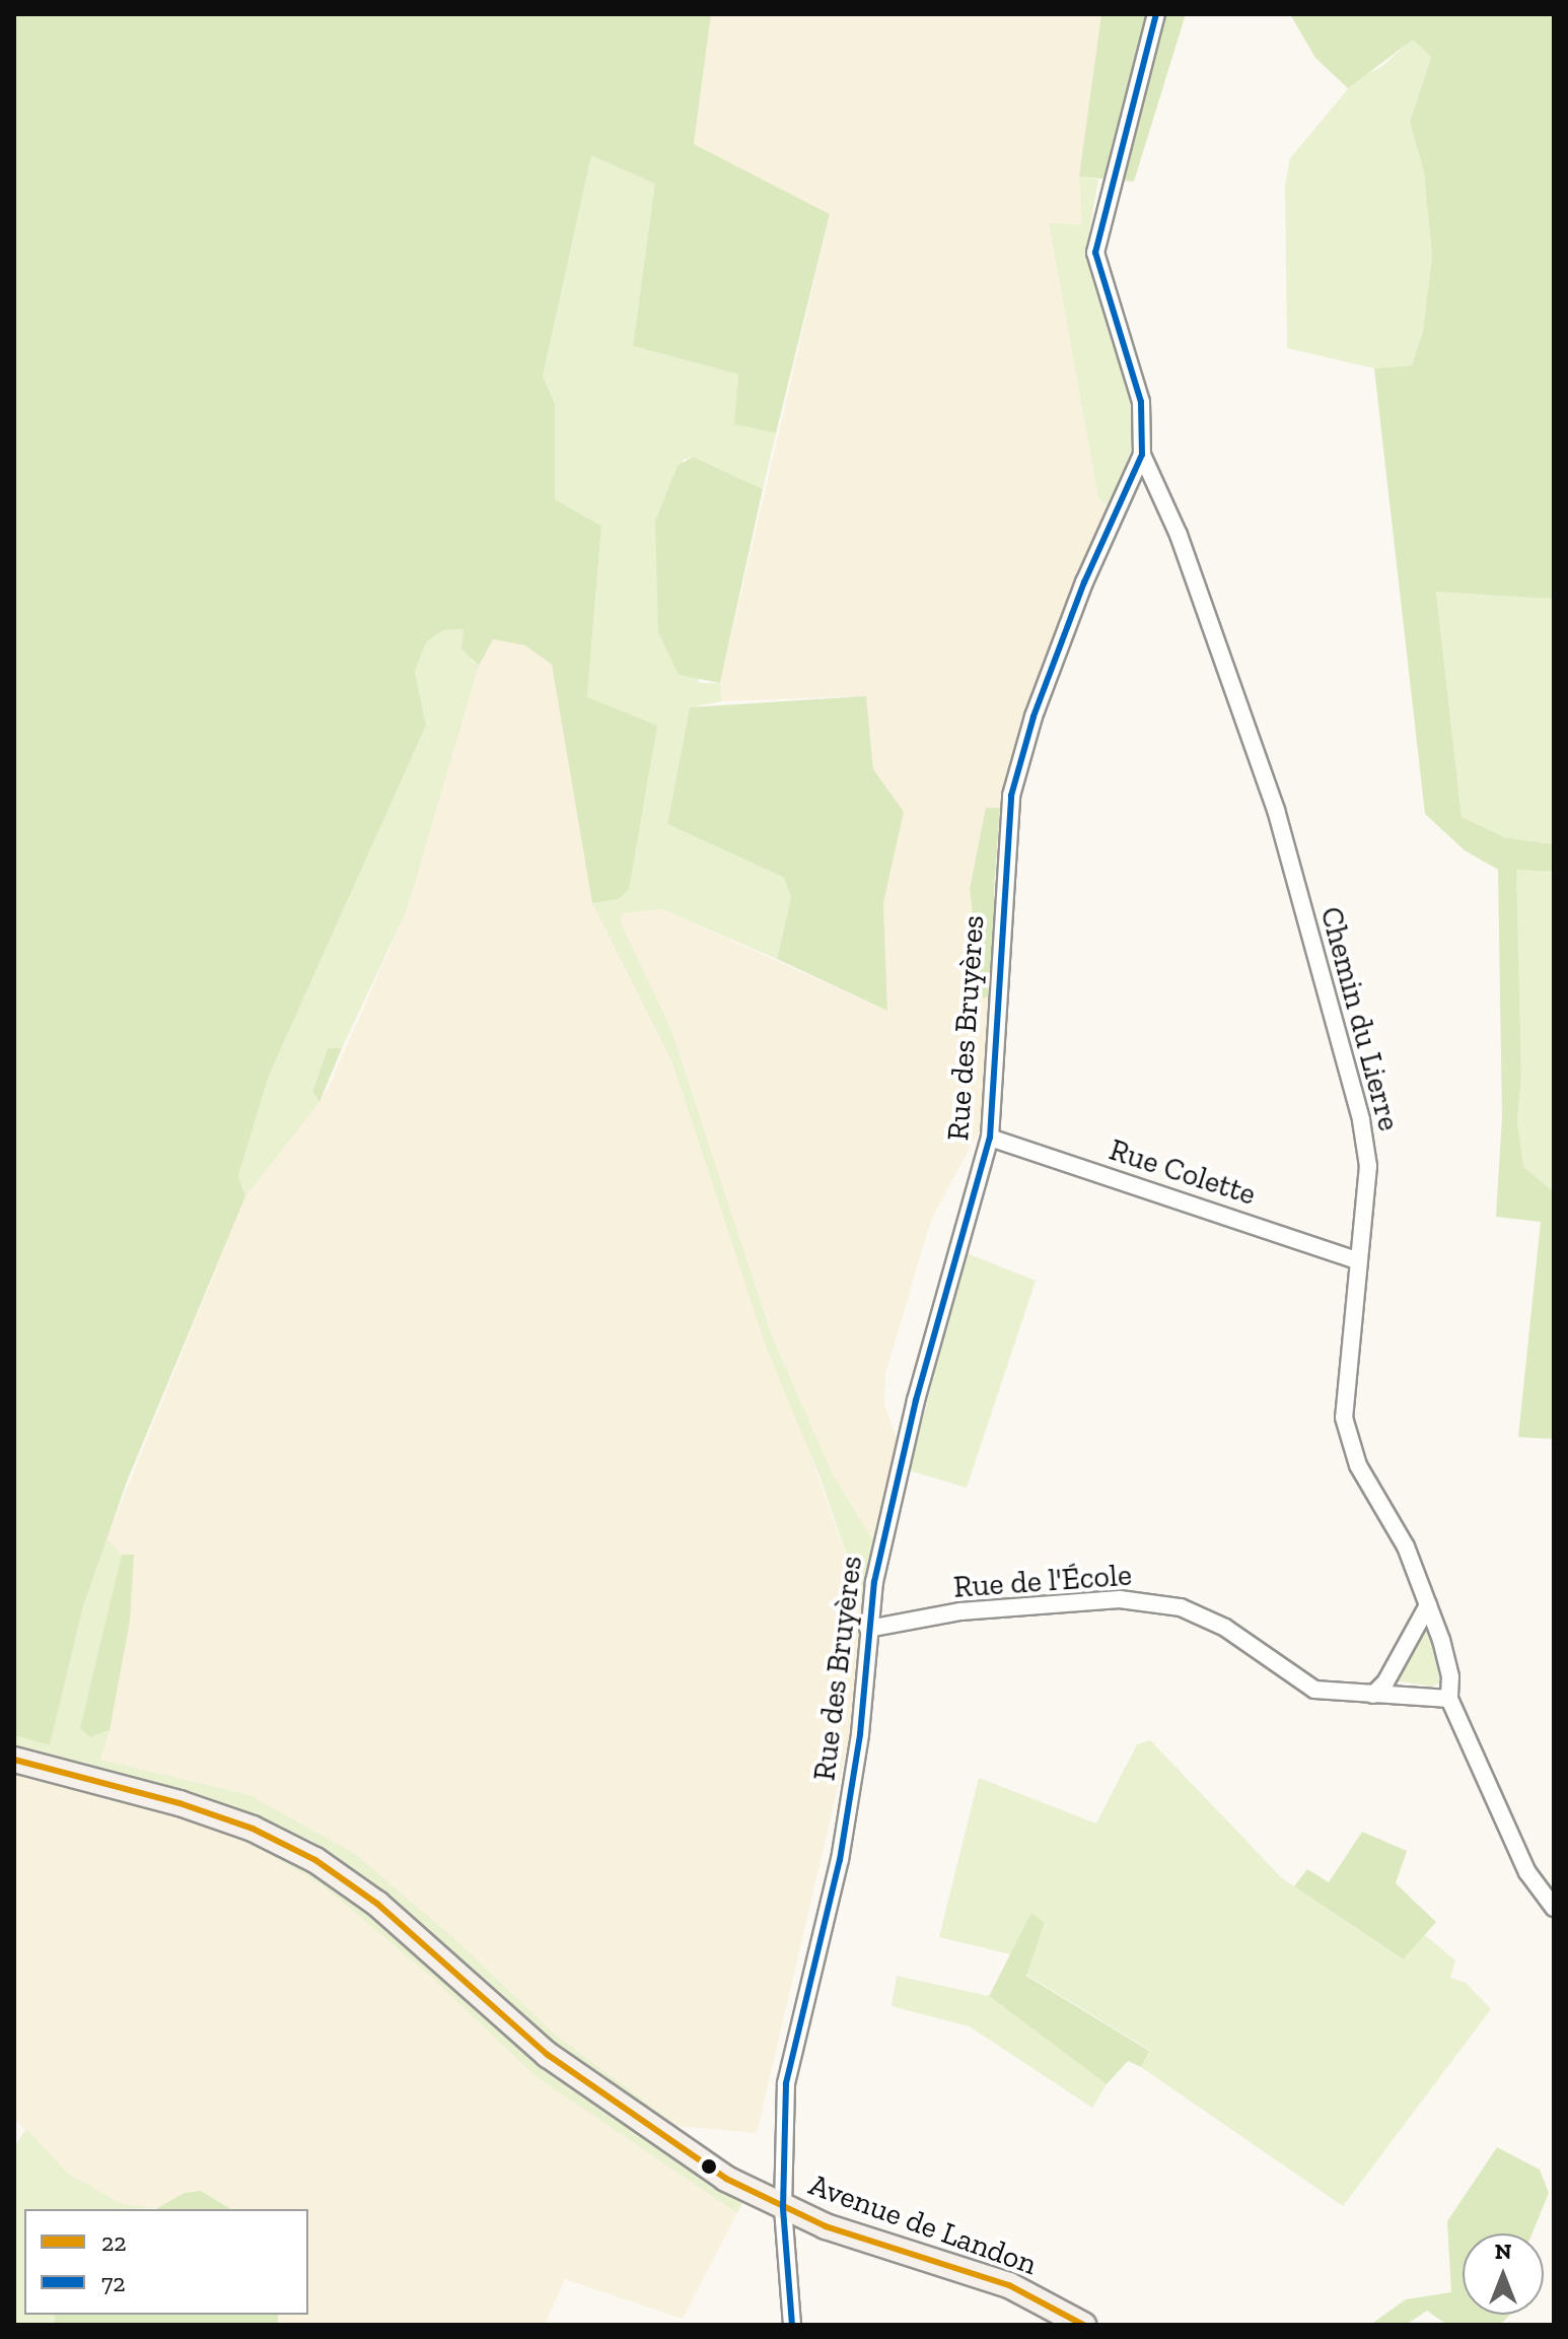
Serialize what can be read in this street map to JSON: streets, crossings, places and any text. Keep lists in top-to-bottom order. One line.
{"streets":{"street":["Chemin du Lierre","Rue des Bruyères","Rue Colette","Rue de l'École","Avenue de Landon"]},"crossings":[["Chemin du Lierre","Rue des Bruyères"],["Chemin du Lierre","Rue Colette"],["Chemin du Lierre","Rue de l'École"],["Rue des Bruyères","Rue Colette"],["Rue des Bruyères","Rue de l'École"],["Rue des Bruyères","Avenue de Landon"]],"lines":["transit line 72","transit line 22"],"legend":["22","72"],"north":"top"}
